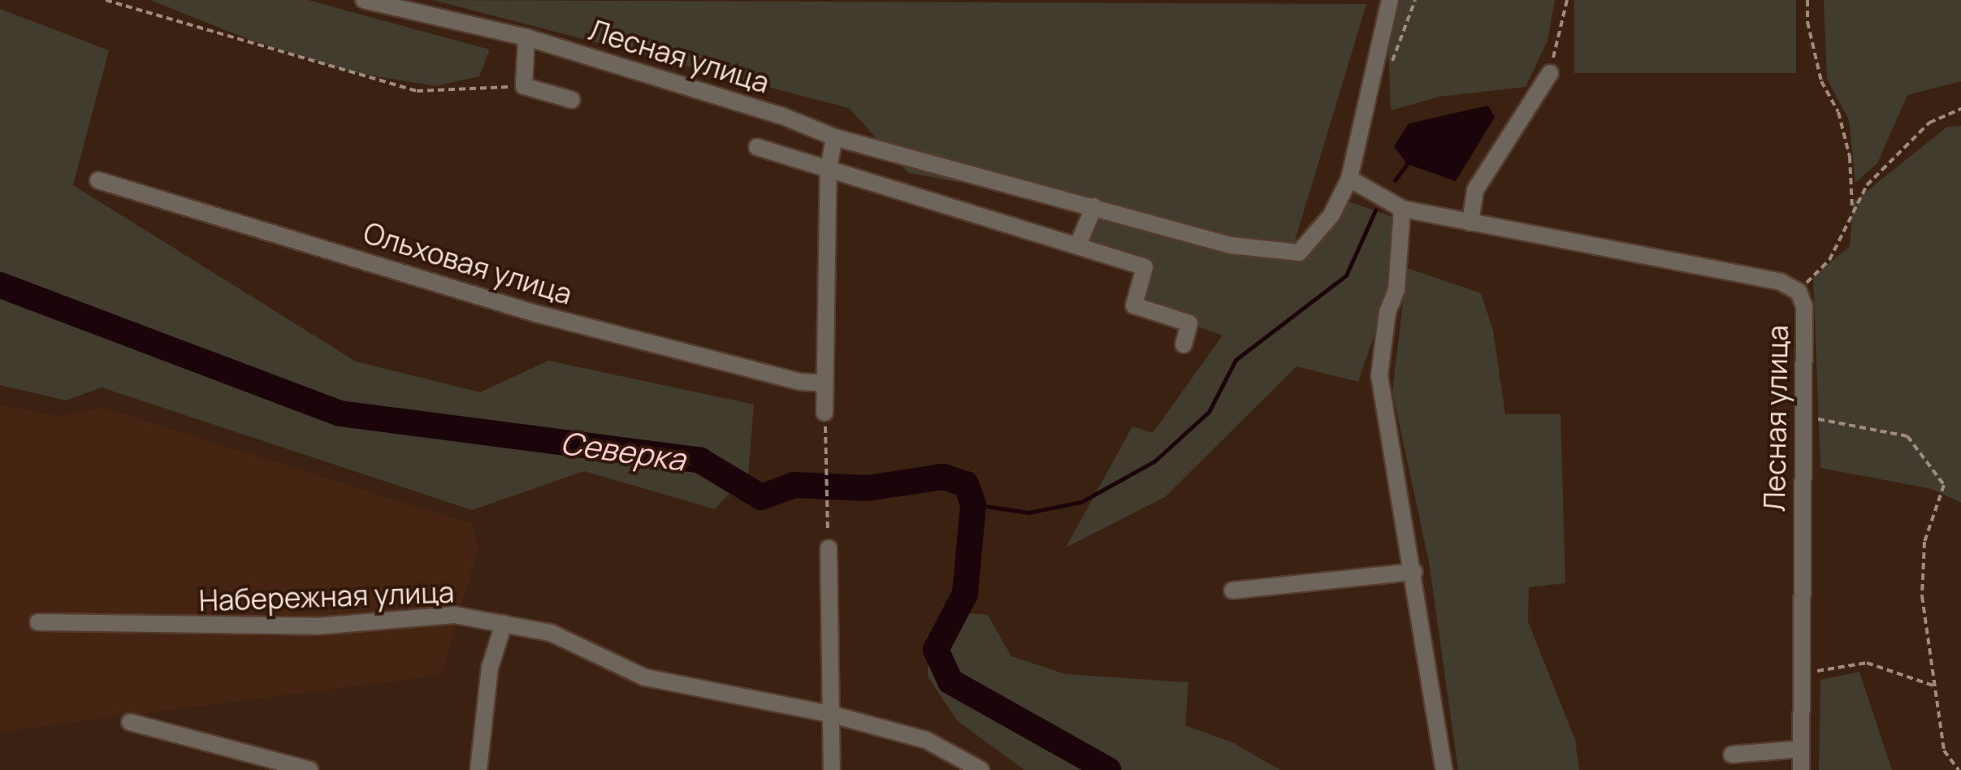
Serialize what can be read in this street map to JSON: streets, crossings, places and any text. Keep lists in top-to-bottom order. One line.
{"streets":{"street":["Лесная улица","Ольховая улица","Набережная улица"]},"water":["Северка"]}
